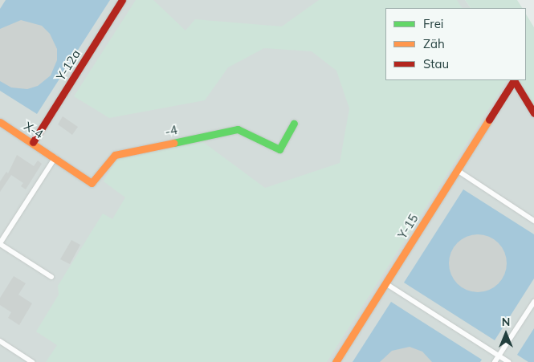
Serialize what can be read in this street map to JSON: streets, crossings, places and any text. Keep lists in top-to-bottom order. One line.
{"streets":{"street":["Y-12a","X-4","-4","Y-15"]},"crossings":[["Y-12a","X-4"],["X-4","-4"]],"legend":["Frei","Zäh","Stau"],"north":"top"}
